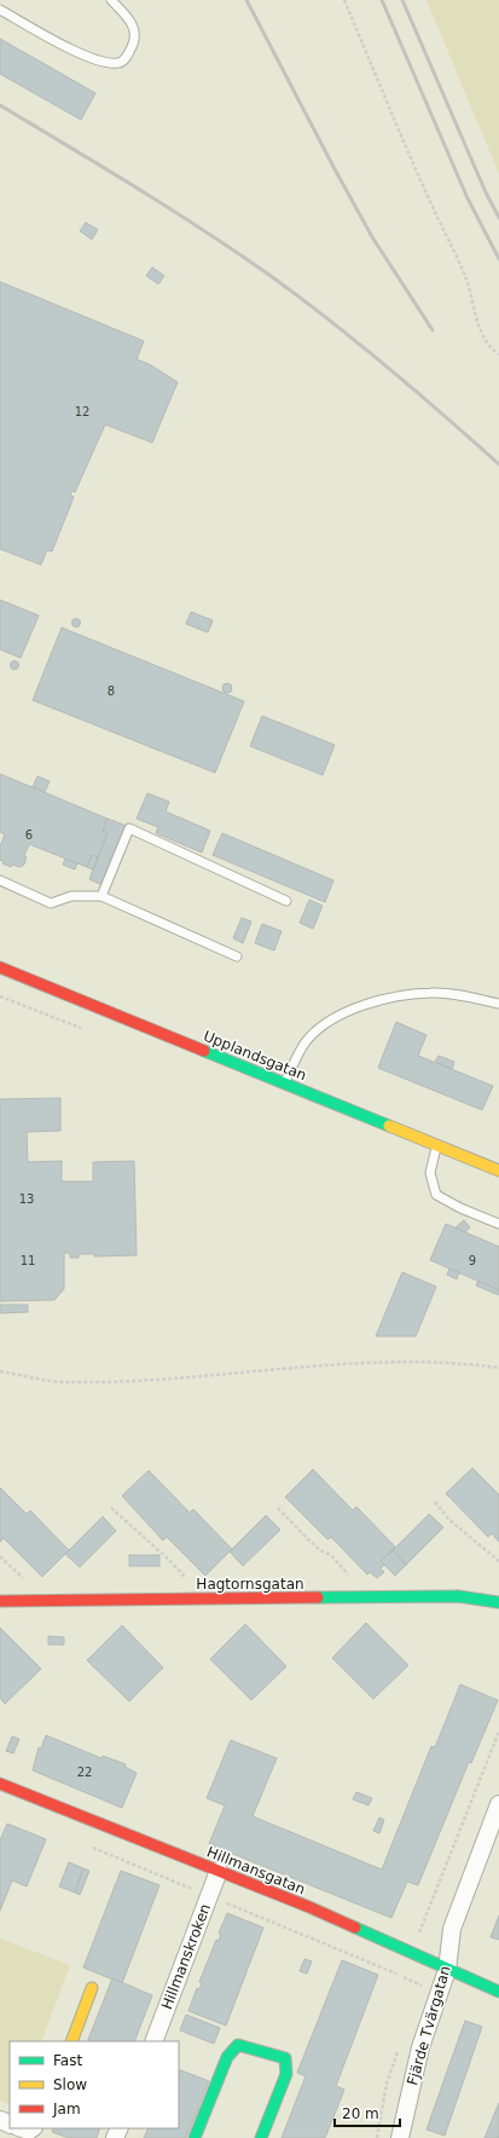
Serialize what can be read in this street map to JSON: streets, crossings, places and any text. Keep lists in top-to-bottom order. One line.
{"streets":{"street":["Upplandsgatan","Hagtornsgatan","Hillmansgatan","Hillmanskroken","Fjärde Tvärgatan"]},"crossings":[["Hillmansgatan","Hillmanskroken"],["Hillmansgatan","Fjärde Tvärgatan"]],"house_numbers":["12","8","6","13","11","9","22"],"legend":["Fast","Slow","Jam"],"scale_bar":"20 m"}
